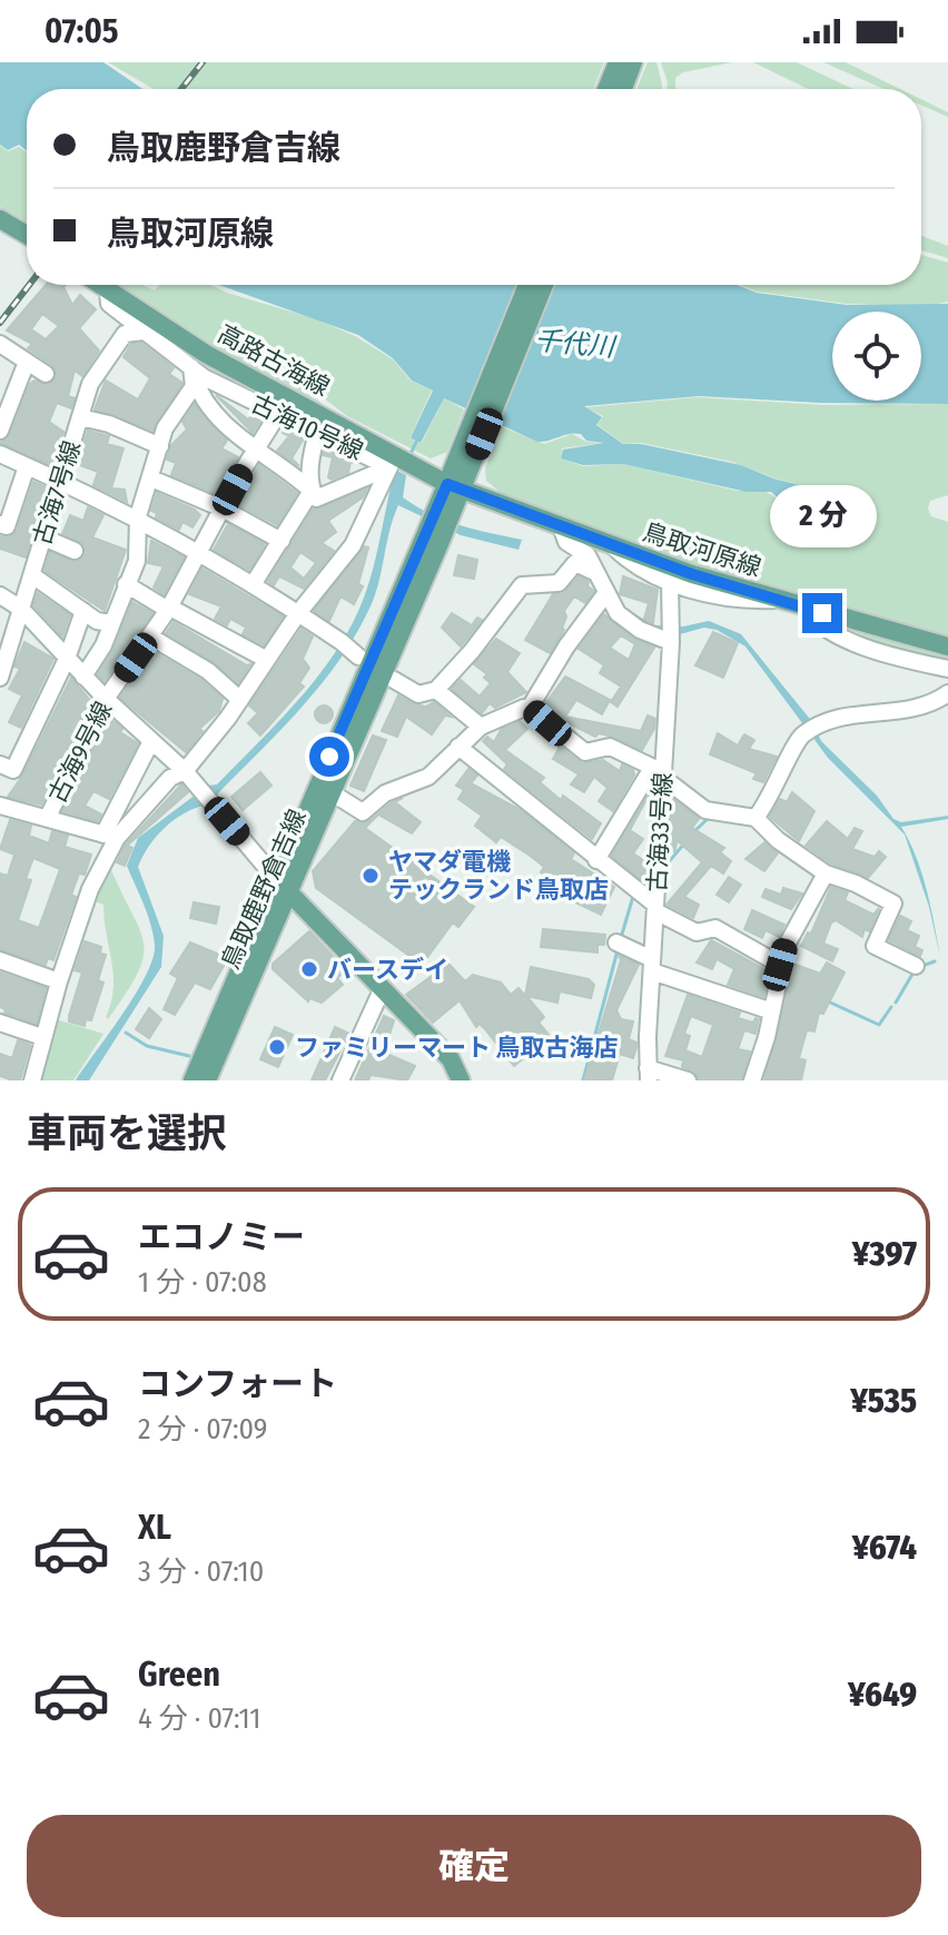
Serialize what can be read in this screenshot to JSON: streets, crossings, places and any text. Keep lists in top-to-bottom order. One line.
{"streets":{"main road":["高路古海線","鳥取河原線","鳥取鹿野倉吉線"],"street":["古海10号線","古海7号線","古海9号線","古海33号線"]},"crossings":[["高路古海線","古海10号線"],["高路古海線","鳥取河原線"],["高路古海線","鳥取鹿野倉吉線"],["古海10号線","古海7号線"],["古海10号線","古海9号線"],["鳥取河原線","鳥取鹿野倉吉線"]],"water":["千代川"],"places":["ヤマダ電機 テックランド鳥取店","バースデイ","ファミリーマート 鳥取古海店"],"page":{"status":"07:05","banner":["鳥取鹿野倉吉線","鳥取河原線"],"bubble":"2 分","heading":"車両を選択","list":[{"name":"エコノミー","note":"1 分 · 07:08","value":"¥397"},{"name":"コンフォート","note":"2 分 · 07:09","value":"¥535"},{"name":"XL","note":"3 分 · 07:10","value":"¥674"},{"name":"Green","note":"4 分 · 07:11","value":"¥649"}],"buttons":"確定"}}
